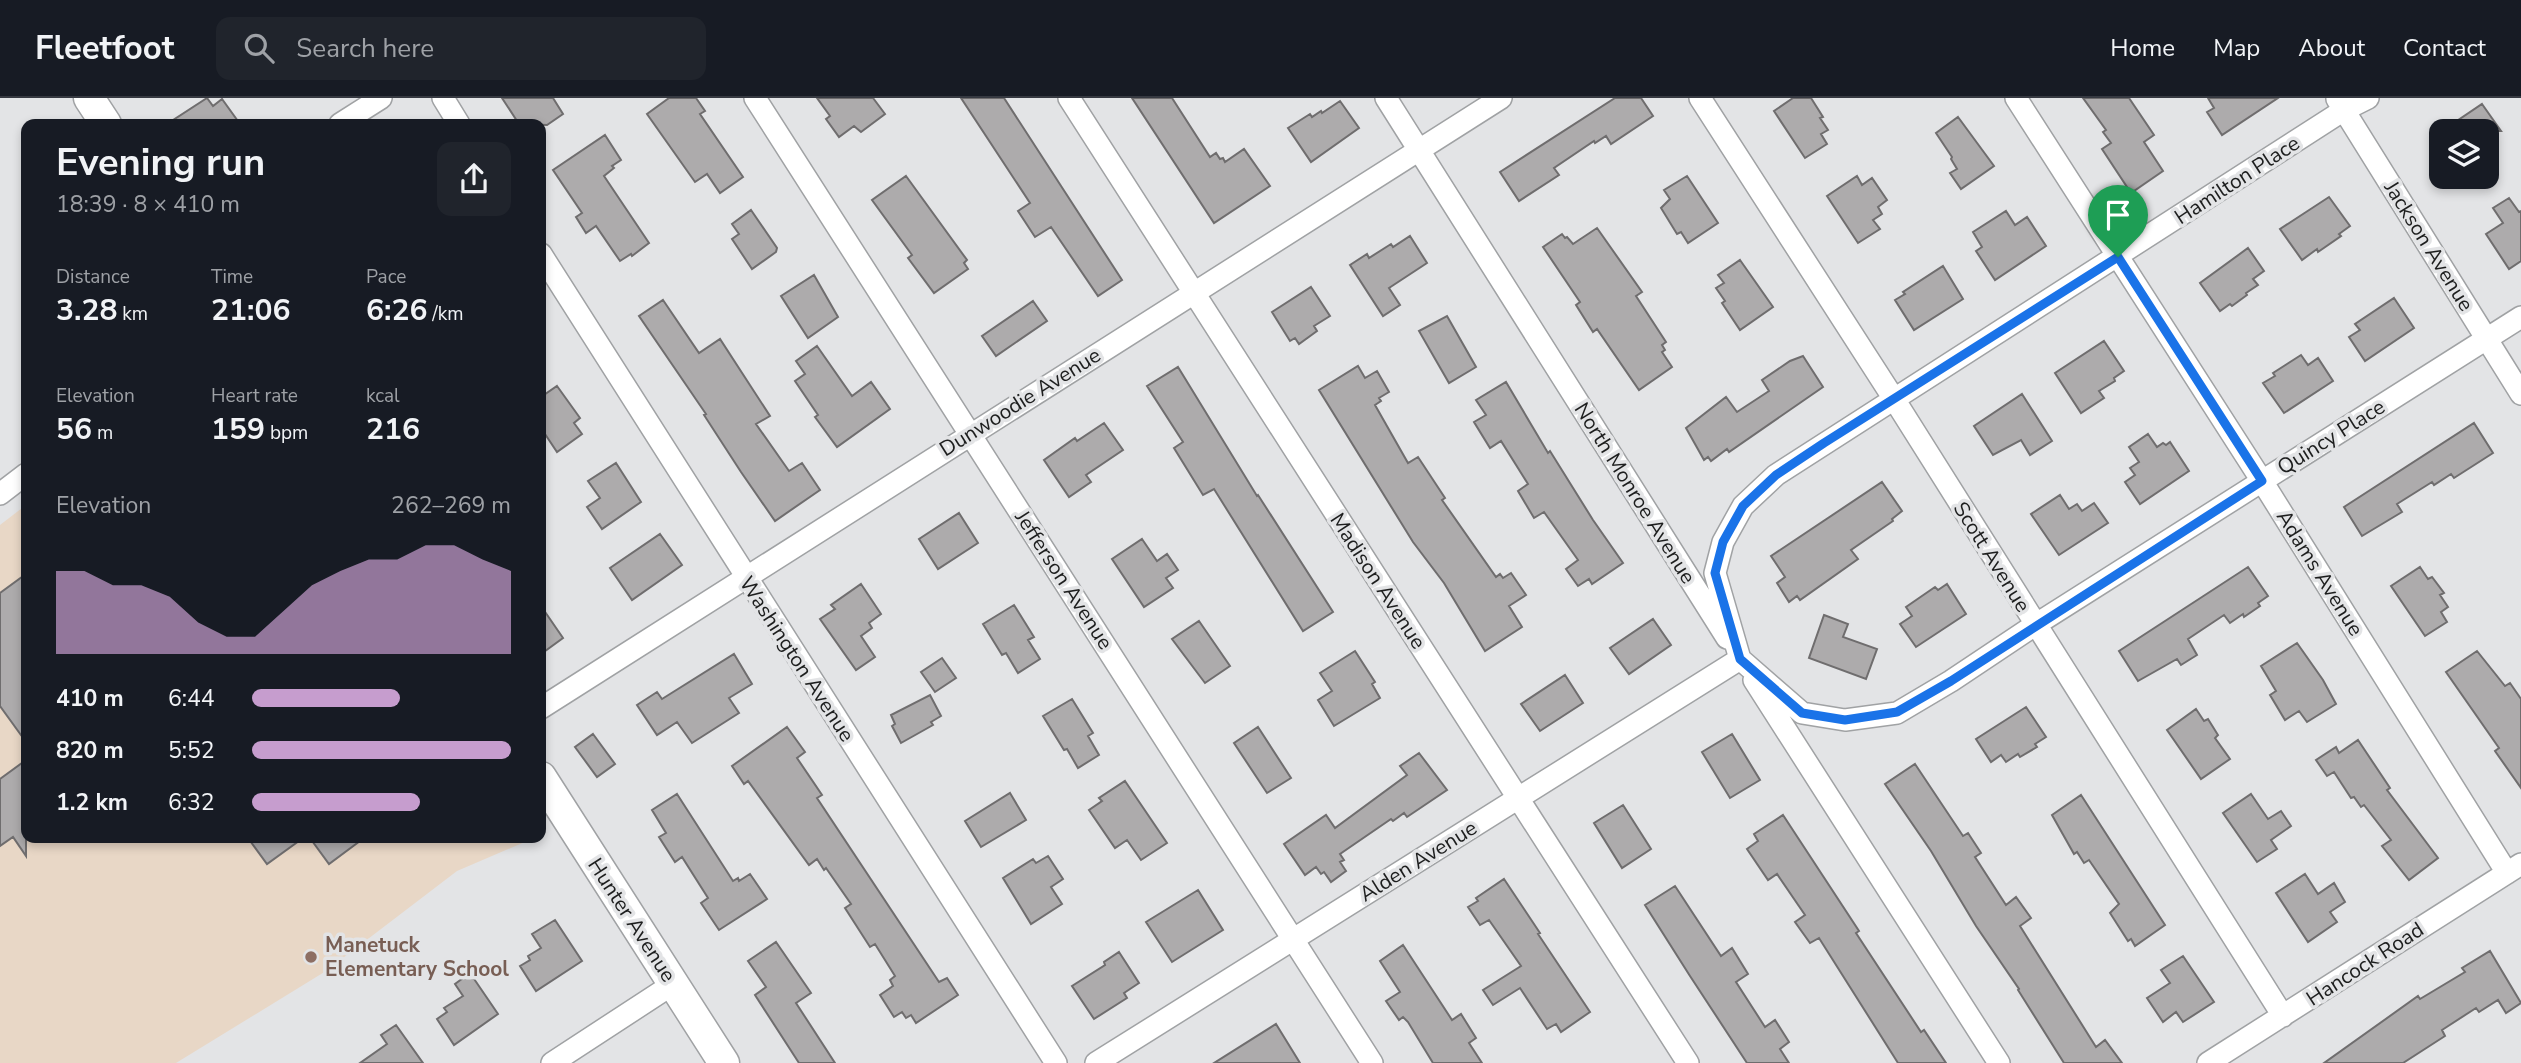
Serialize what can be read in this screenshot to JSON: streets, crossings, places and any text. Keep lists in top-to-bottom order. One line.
{"streets":{"street":["Hamilton Place","Jackson Avenue","Dunwoodie Avenue","Quincy Place","North Monroe Avenue","Scott Avenue","Adams Avenue","Jefferson Avenue","Madison Avenue","Washington Avenue","Alden Avenue","Hunter Avenue","Hancock Road"]},"crossings":[["Hamilton Place","Jackson Avenue"],["Hamilton Place","Quincy Place"],["Hamilton Place","North Monroe Avenue"],["Hamilton Place","Scott Avenue"],["Hamilton Place","Adams Avenue"],["Hamilton Place","Alden Avenue"],["Jackson Avenue","Quincy Place"],["Dunwoodie Avenue","North Monroe Avenue"],["Dunwoodie Avenue","Jefferson Avenue"],["Dunwoodie Avenue","Madison Avenue"],["Dunwoodie Avenue","Washington Avenue"],["Quincy Place","North Monroe Avenue"],["Quincy Place","Scott Avenue"],["Quincy Place","Adams Avenue"],["Quincy Place","Alden Avenue"],["North Monroe Avenue","Alden Avenue"],["Scott Avenue","Hancock Road"],["Adams Avenue","Hancock Road"],["Jefferson Avenue","Alden Avenue"],["Madison Avenue","Alden Avenue"]],"places":["Manetuck Elementary School"],"page":{"header":"Fleetfoot","search":"Search here","nav":["Home","Map","About","Contact"],"heading":["Evening run","18:39 · 8 × 410 m"],"stats":[["Distance","3.28 km"],["Time","21:06"],["Pace","6:26 /km"],["Elevation","56 m"],["Heart rate","159 bpm"],["kcal","216"]],"chart":["Elevation","262–269 m"],"list":[{"name":"410 m","note":"6:44"},{"name":"820 m","note":"5:52"},{"name":"1.2 km","note":"6:32"}]}}
